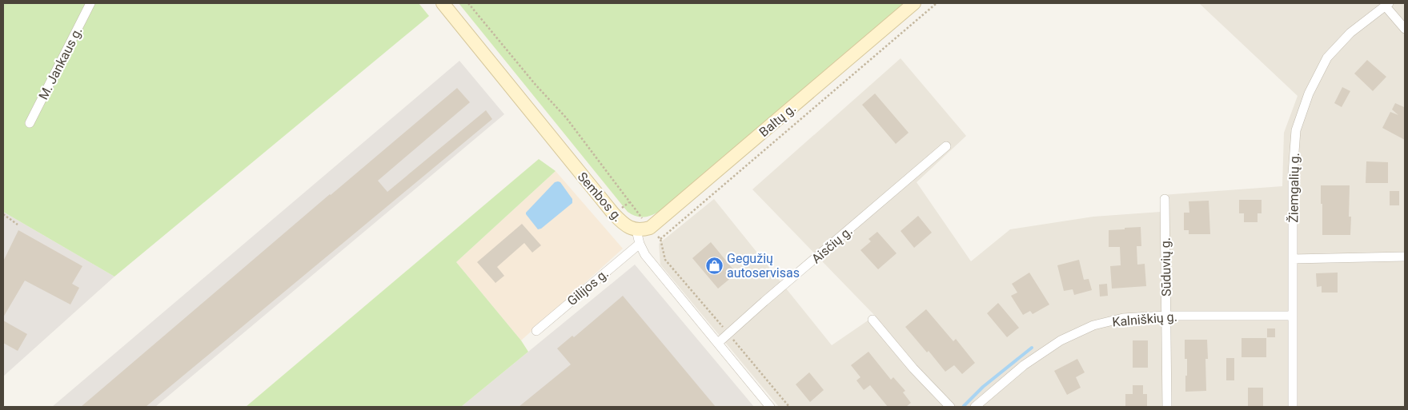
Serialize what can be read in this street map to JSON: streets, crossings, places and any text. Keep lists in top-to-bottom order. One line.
{"streets":{"main road":["Baltų g.","Sembos g."],"street":["M. Jankaus g.","Žiemgalių g.","Aisčių g.","Sūduvių g.","Gilijos g.","Kalniškių g."]},"crossings":[["Žiemgalių g.","Kalniškių g."],["Sembos g.","Aisčių g."],["Sembos g.","Gilijos g."],["Sūduvių g.","Kalniškių g."]],"places":{"shop":["Gegužių autoservisas"]}}
